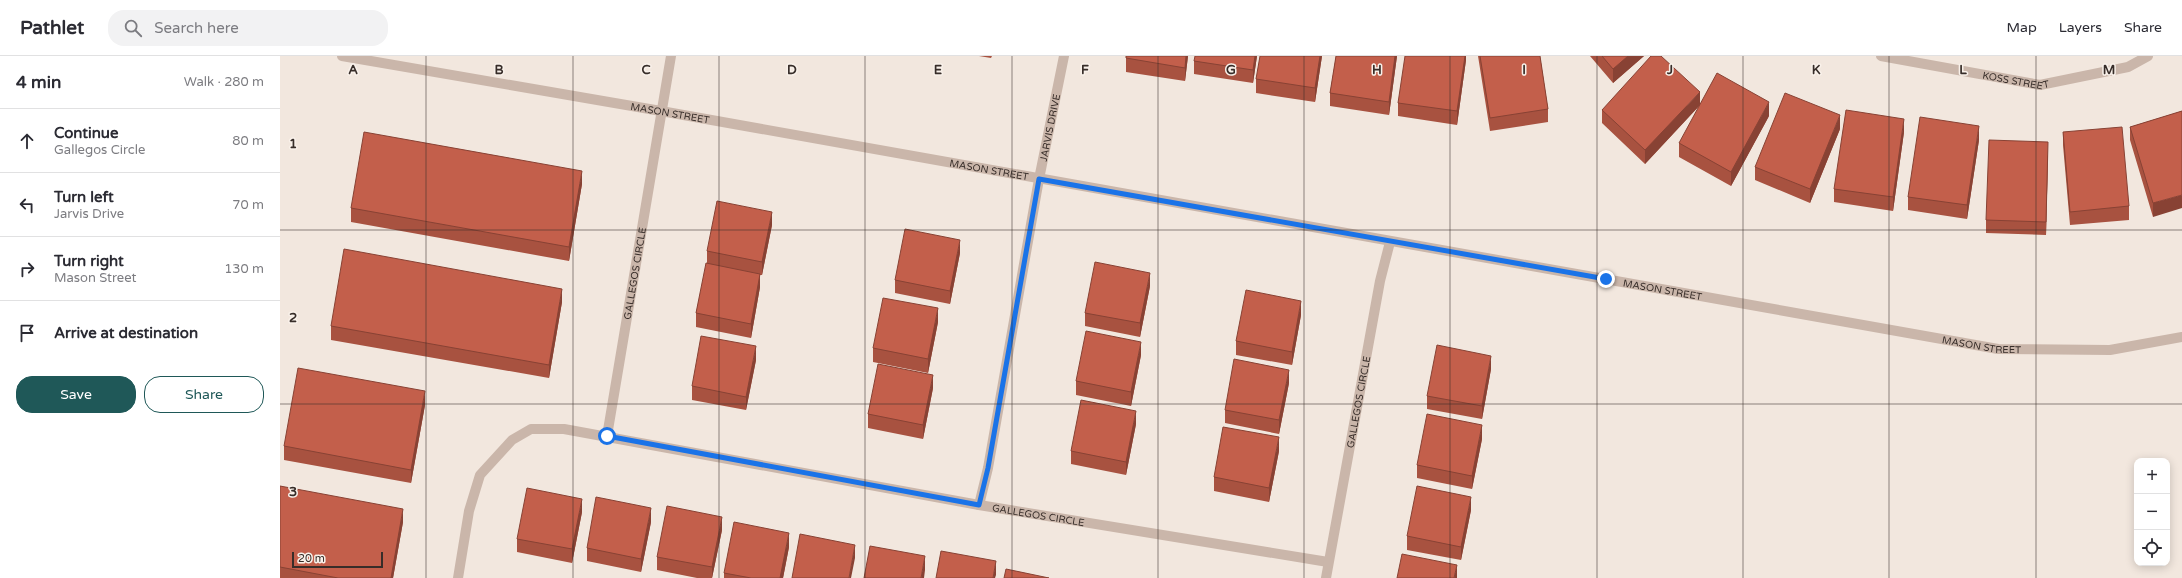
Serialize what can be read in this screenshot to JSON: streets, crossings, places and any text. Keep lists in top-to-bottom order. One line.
{"streets":{"street":["KOSS STREET","MASON STREET","JARVIS DRIVE","GALLEGOS CIRCLE"]},"crossings":[["MASON STREET","JARVIS DRIVE"],["MASON STREET","GALLEGOS CIRCLE"],["JARVIS DRIVE","GALLEGOS CIRCLE"]],"scale_bar":"20 m","page":{"header":"Pathlet","search":"Search here","nav":["Map","Layers","Share"],"heading":["4 min","Walk · 280 m"],"list":[["Continue","Gallegos Circle","80 m"],["Turn left","Jarvis Drive","70 m"],["Turn right","Mason Street","130 m"],"Arrive at destination"],"buttons":["Save","Share"],"map_buttons":["+","−"],"scale":"20 m"},"grid":{"columns":["A","B","C","D","E","F","G","H","I","J","K","L","M"],"rows":["1","2","3"]}}
